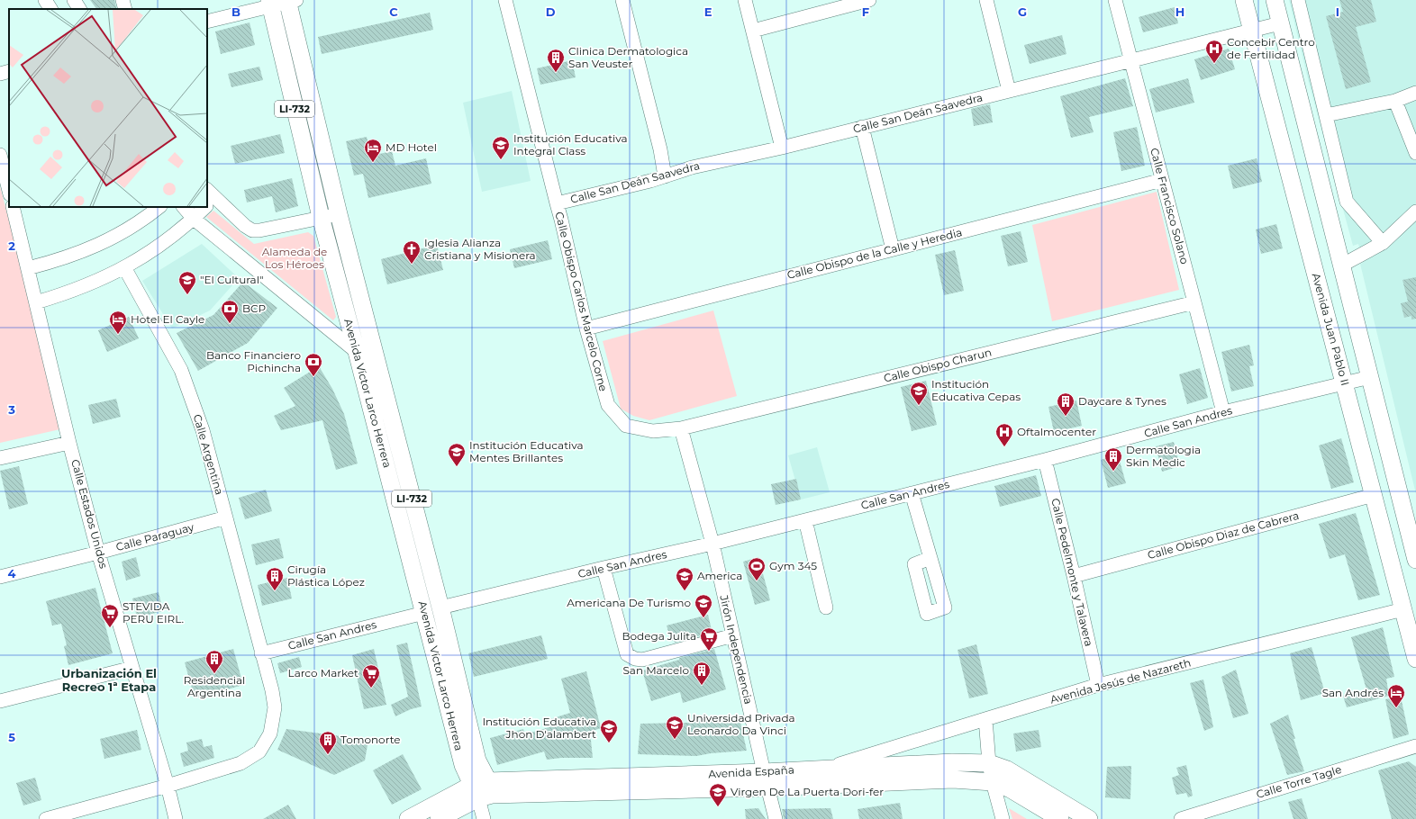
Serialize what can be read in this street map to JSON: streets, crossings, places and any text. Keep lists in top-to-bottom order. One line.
{"streets":{"main road":["LI-732","Avenida Juan Pablo II","Avenida Víctor Larco Herrera","Avenida España"],"street":["Calle San Deán Saavedra","Calle Francisco Solano","Calle Obispo de la Calle y Heredia","Calle Obispo Carlos Marcelo Corne","Calle Obispo Charun","Calle San Andres","Calle Argentina","Calle Estados Unidos","Calle Obispo Diaz de Cabrera","Calle Paraguay","Calle Pedelmonte y Talavera","Jirón Independencia","Avenida Jesús de Nazareth","Calle Torre Tagle"]},"crossings":[["Calle San Deán Saavedra","Calle Francisco Solano"],["Calle San Deán Saavedra","Calle Obispo Carlos Marcelo Corne"],["Calle San Deán Saavedra","Avenida Juan Pablo II"],["Calle Francisco Solano","Calle Obispo de la Calle y Heredia"],["Calle Francisco Solano","Calle Obispo Charun"],["Calle Francisco Solano","Calle San Andres"],["Calle Obispo de la Calle y Heredia","Calle Obispo Carlos Marcelo Corne"],["Calle Obispo Carlos Marcelo Corne","Calle Obispo Charun"],["Avenida Juan Pablo II","Calle San Andres"],["Avenida Juan Pablo II","Calle Obispo Diaz de Cabrera"],["Avenida Juan Pablo II","Avenida Jesús de Nazareth"],["Avenida Víctor Larco Herrera","Calle San Andres"],["Avenida Víctor Larco Herrera","Avenida España"],["Calle San Andres","Calle Argentina"],["Calle San Andres","Calle Pedelmonte y Talavera"],["Calle San Andres","Jirón Independencia"],["Calle Argentina","Calle Estados Unidos"],["Calle Argentina","Calle Paraguay"],["Calle Estados Unidos","Calle Paraguay"],["Calle Obispo Diaz de Cabrera","Calle Pedelmonte y Talavera"],["Calle Pedelmonte y Talavera","Avenida Jesús de Nazareth"],["Jirón Independencia","Avenida España"],["Avenida Jesús de Nazareth","Avenida España"]],"districts":["Urbanización El Recreo 1ª Etapa"],"parks":["Alameda de Los Héroes"],"places":{"hospital":["Concebir Centro de Fertilidad","Oftalmocenter"],"building":["Clinica Dermatologica San Veuster","Daycare & Tynes","Dermatologia Skin Medic","Cirugía Plástica López","Residencial Argentina","San Marcelo","Tomonorte"],"school or university":["Institución Educativa Integral Class","\"El Cultural\"","Institución Educativa Cepas","Institución Educativa Mentes Brillantes","America","Americana De Turismo","Universidad Privada Leonardo Da Vinci","Institución Educativa Jhon D'alambert","Virgen De La Puerta Dori-fer"],"hotel":["MD Hotel","Hotel El Cayle","San Andrés"],"church":["Iglesia Alianza Cristiana y Misionera"],"bank":["BCP","Banco Financiero Pichincha"],"sports":["Gym 345"],"supermarket":["STEVIDA PERU EIRL.","Bodega Julita","Larco Market"]},"grid":{"columns":["B","C","D","E","F","G","H","I"],"rows":["2","3","4","5"]}}
